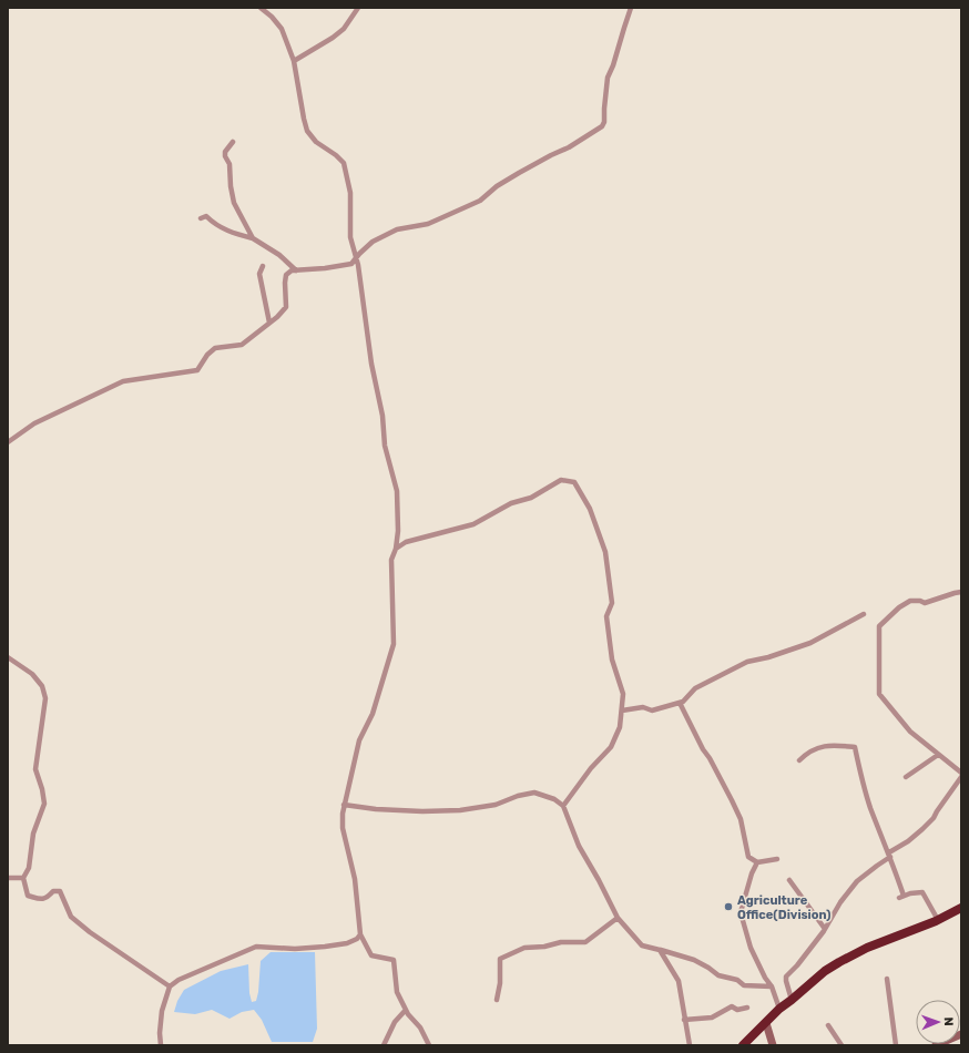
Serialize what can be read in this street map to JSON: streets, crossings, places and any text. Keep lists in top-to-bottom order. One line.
{"places":["Agriculture Office(Division)"],"north":"right"}
